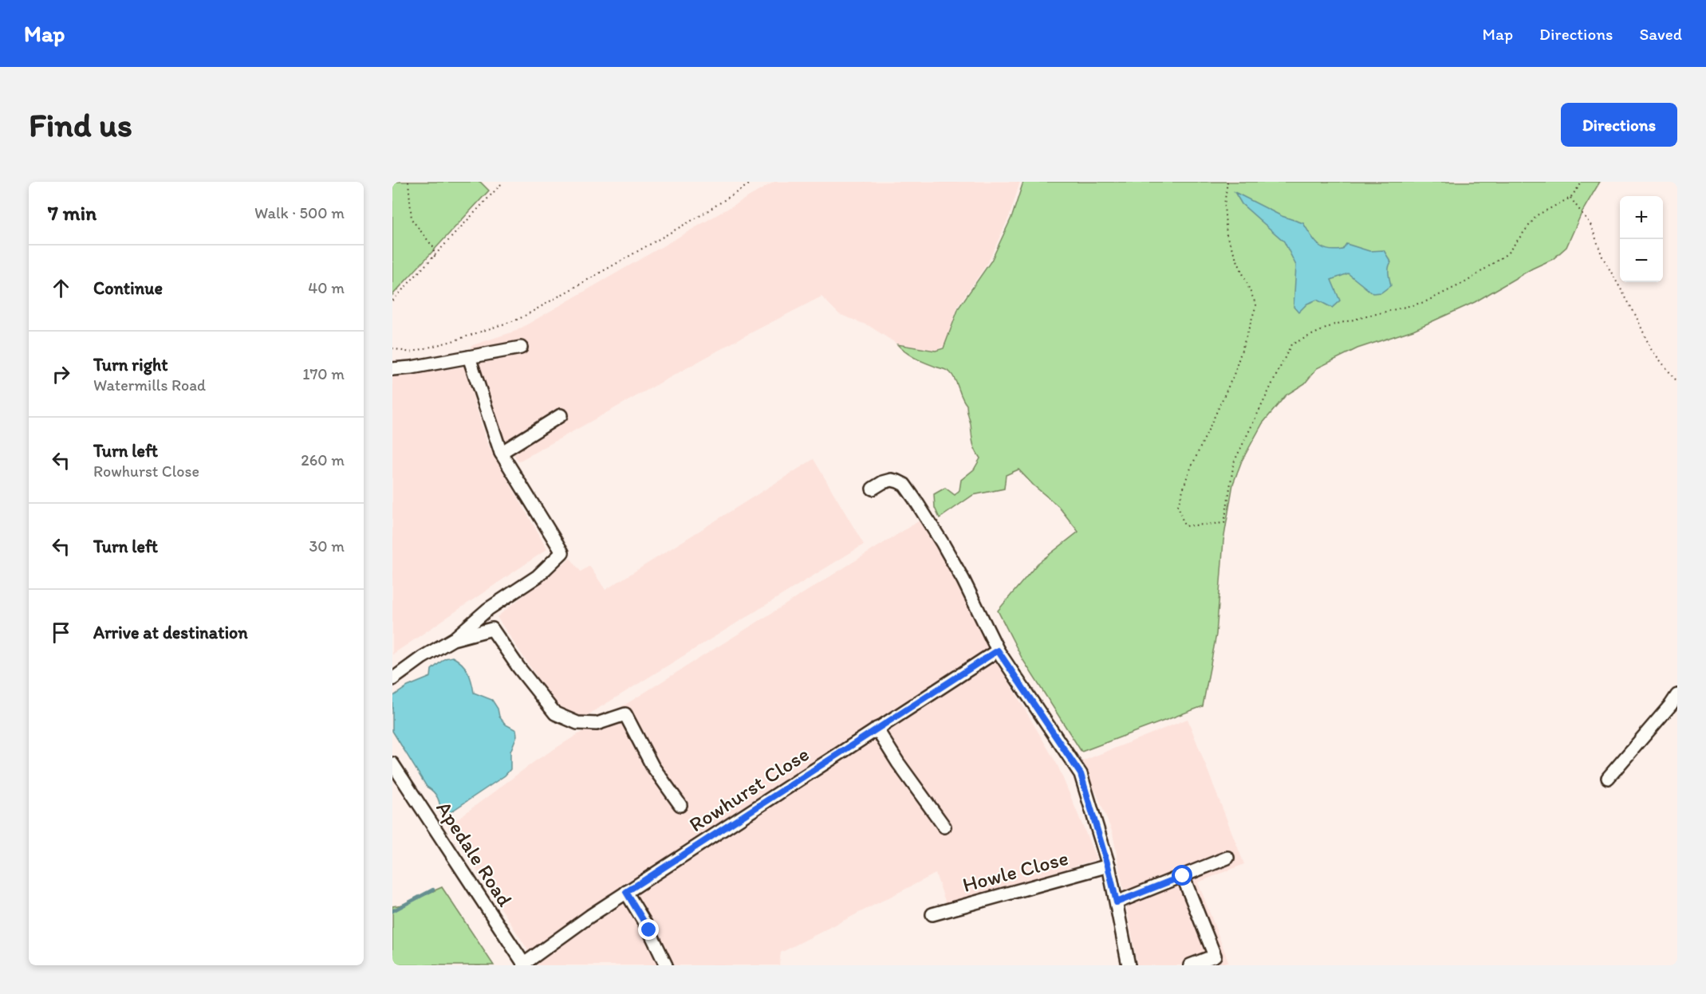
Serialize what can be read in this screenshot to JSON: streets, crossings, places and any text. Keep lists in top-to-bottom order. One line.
{"streets":{"street":["Rowhurst Close","Apedale Road","Howle Close"]},"crossings":[["Rowhurst Close","Apedale Road"]],"page":{"header":"Map","nav":["Map","Directions","Saved"],"buttons":"Directions","title":"Find us","heading":["7 min","Walk · 500 m"],"map_buttons":["+","−"],"list":[["Continue","40 m"],["Turn right","Watermills Road","170 m"],["Turn left","Rowhurst Close","260 m"],["Turn left","30 m"],"Arrive at destination"]}}
